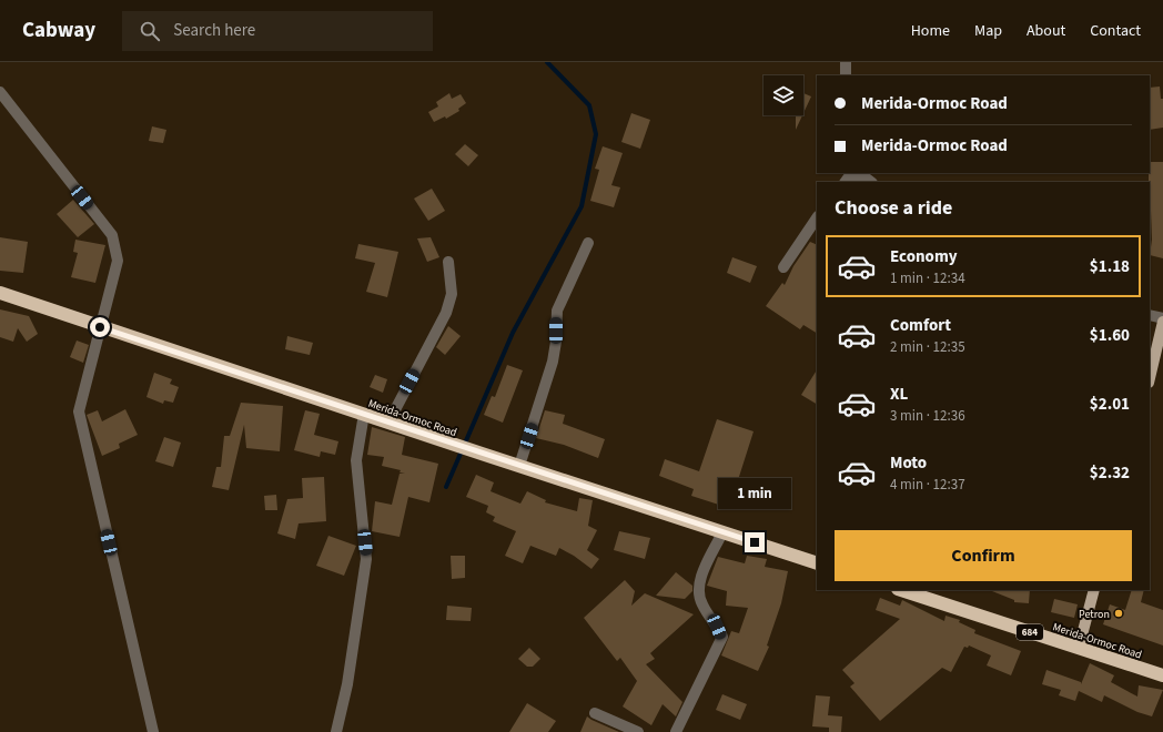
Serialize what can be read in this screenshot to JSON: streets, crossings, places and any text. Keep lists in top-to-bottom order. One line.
{"streets":{"highway":["Merida-Ormoc Road","684"]},"places":["Petron"],"page":{"header":"Cabway","search":"Search here","nav":["Home","Map","About","Contact"],"banner":["Merida-Ormoc Road","Merida-Ormoc Road"],"heading":"Choose a ride","list":[{"name":"Economy","note":"1 min · 12:34","value":"$1.18"},{"name":"Comfort","note":"2 min · 12:35","value":"$1.60"},{"name":"XL","note":"3 min · 12:36","value":"$2.01"},{"name":"Moto","note":"4 min · 12:37","value":"$2.32"}],"bubble":"1 min","buttons":"Confirm"}}
